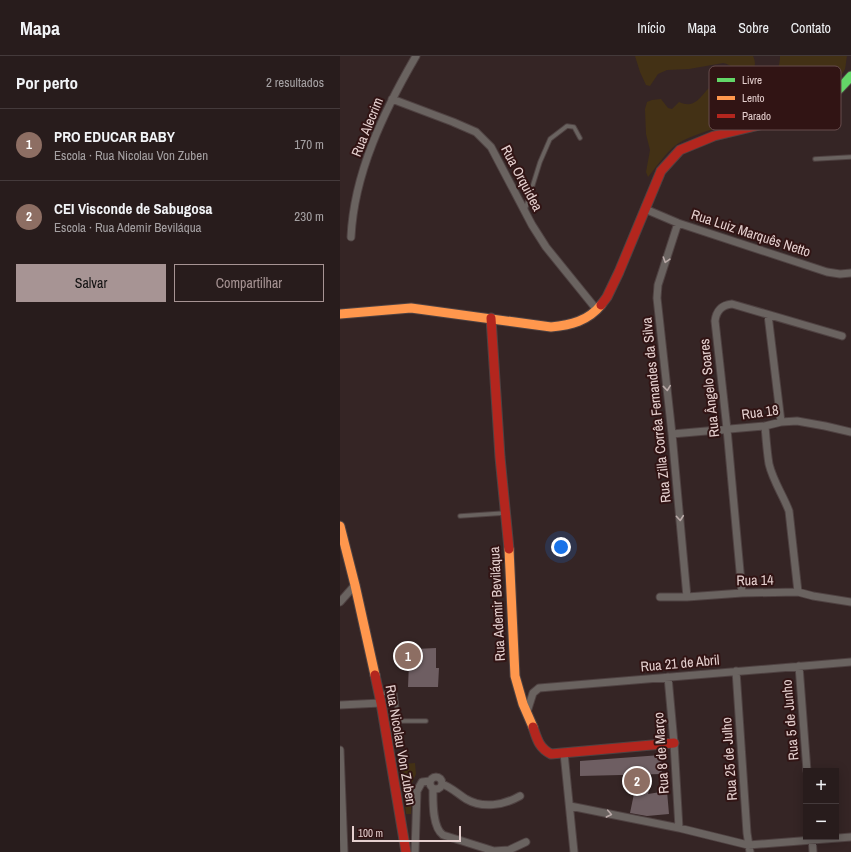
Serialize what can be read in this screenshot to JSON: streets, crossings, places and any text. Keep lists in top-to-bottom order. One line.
{"streets":{"street":["Rua Alecrim","Rua Orquidea","Rua Luiz Marquês Netto","Rua Ângelo Soares","Rua Zilla Corrêa Fernandes da Silva","Rua 18","Rua 14","Rua Ademir Beviláqua","Rua 21 de Abril","Rua 5 de Junho","Rua Nicolau Von Zuben","Rua 8 de Março","Rua 25 de Julho"]},"crossings":[["Rua Alecrim","Rua Orquidea"],["Rua Luiz Marquês Netto","Rua Zilla Corrêa Fernandes da Silva"],["Rua Ângelo Soares","Rua 18"],["Rua Ângelo Soares","Rua 14"],["Rua Zilla Corrêa Fernandes da Silva","Rua 18"],["Rua Zilla Corrêa Fernandes da Silva","Rua 14"],["Rua Ademir Beviláqua","Rua 21 de Abril"],["Rua Ademir Beviláqua","Rua 8 de Março"],["Rua 21 de Abril","Rua 5 de Junho"],["Rua 21 de Abril","Rua 8 de Março"],["Rua 21 de Abril","Rua 25 de Julho"]],"one_way":["Rua Zilla Corrêa Fernandes da Silva"],"legend":["Livre","Lento","Parado"],"scale_bar":"100 m","page":{"header":"Mapa","nav":["Início","Mapa","Sobre","Contato"],"heading":["Por perto","2 resultados"],"list":[{"mark":"1","name":"PRO EDUCAR BABY","note":"Escola · Rua Nicolau Von Zuben","value":"170 m"},{"mark":"2","name":"CEI Visconde de Sabugosa","note":"Escola · Rua Ademir Beviláqua","value":"230 m"}],"buttons":["Salvar","Compartilhar"],"pins":["1","2"],"map_buttons":["+","−"],"scale":"100 m"}}
